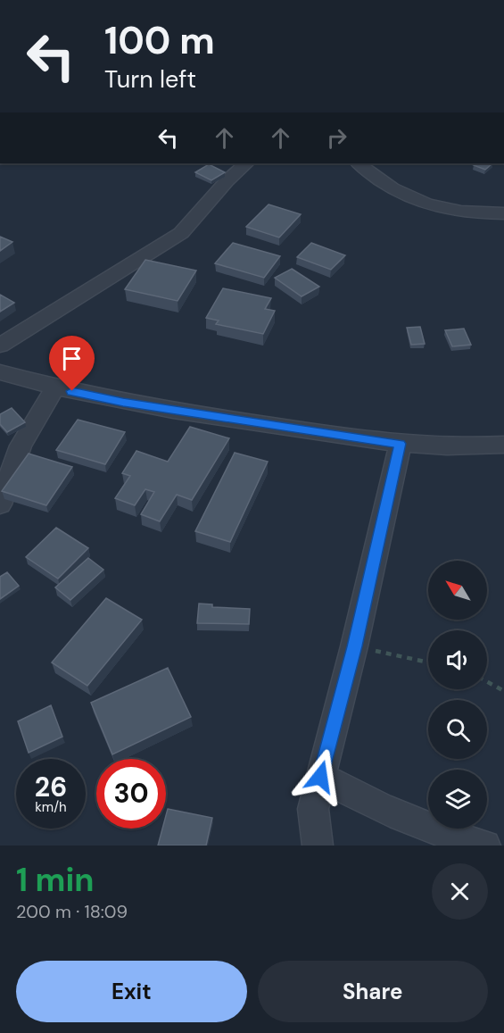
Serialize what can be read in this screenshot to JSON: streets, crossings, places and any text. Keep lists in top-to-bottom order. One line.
{"north":"top left","page":{"turn":["100 m","Turn left"],"speed":"26 km/h","limit":"30","heading":["1 min","200 m · 18:09"],"buttons":["Exit","Share"]}}
